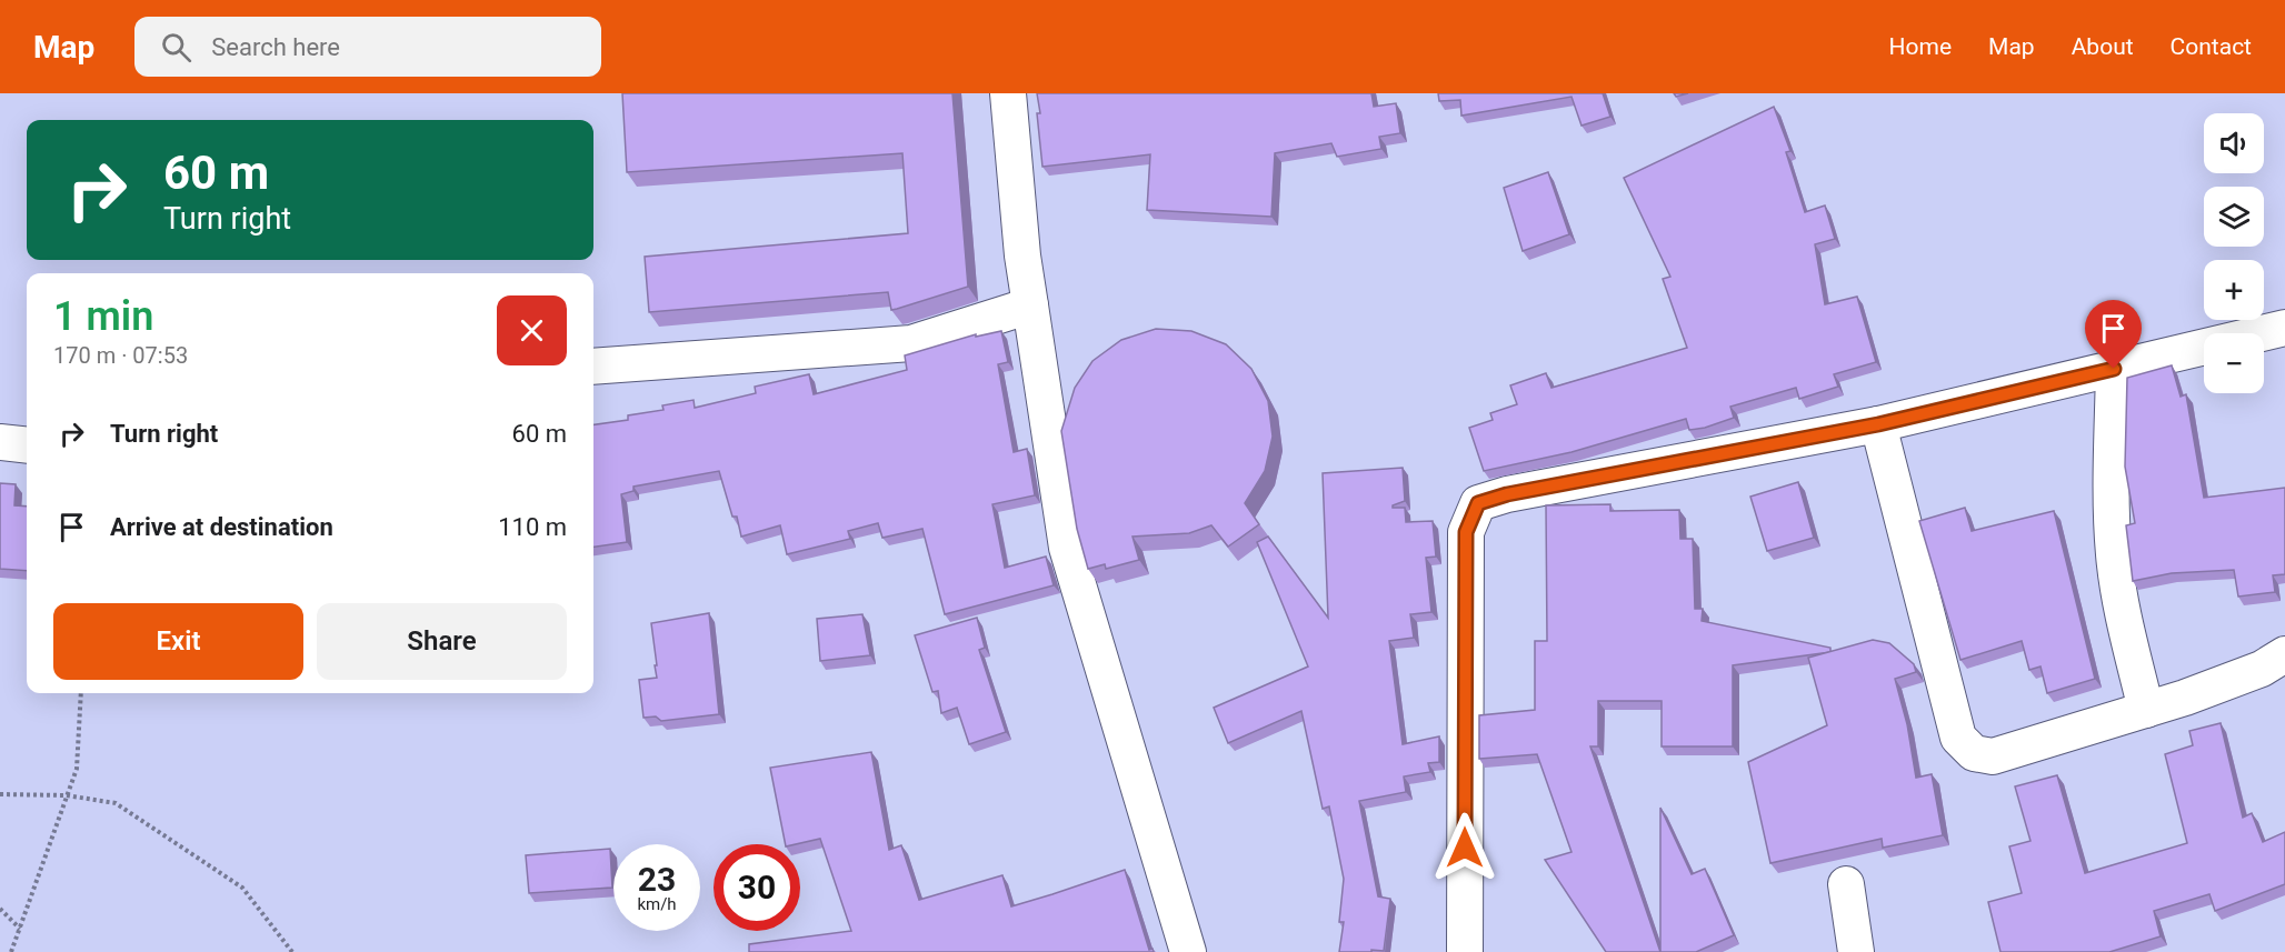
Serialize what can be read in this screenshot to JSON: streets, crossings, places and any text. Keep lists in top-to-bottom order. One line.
{"page":{"header":"Map","search":"Search here","nav":["Home","Map","About","Contact"],"map_buttons":["+","−"],"turn":["60 m","Turn right"],"heading":["1 min","170 m · 07:53"],"list":[{"name":"Turn right","value":"60 m"},{"name":"Arrive at destination","value":"110 m"}],"buttons":["Exit","Share"],"speed":"23 km/h","limit":"30"}}
